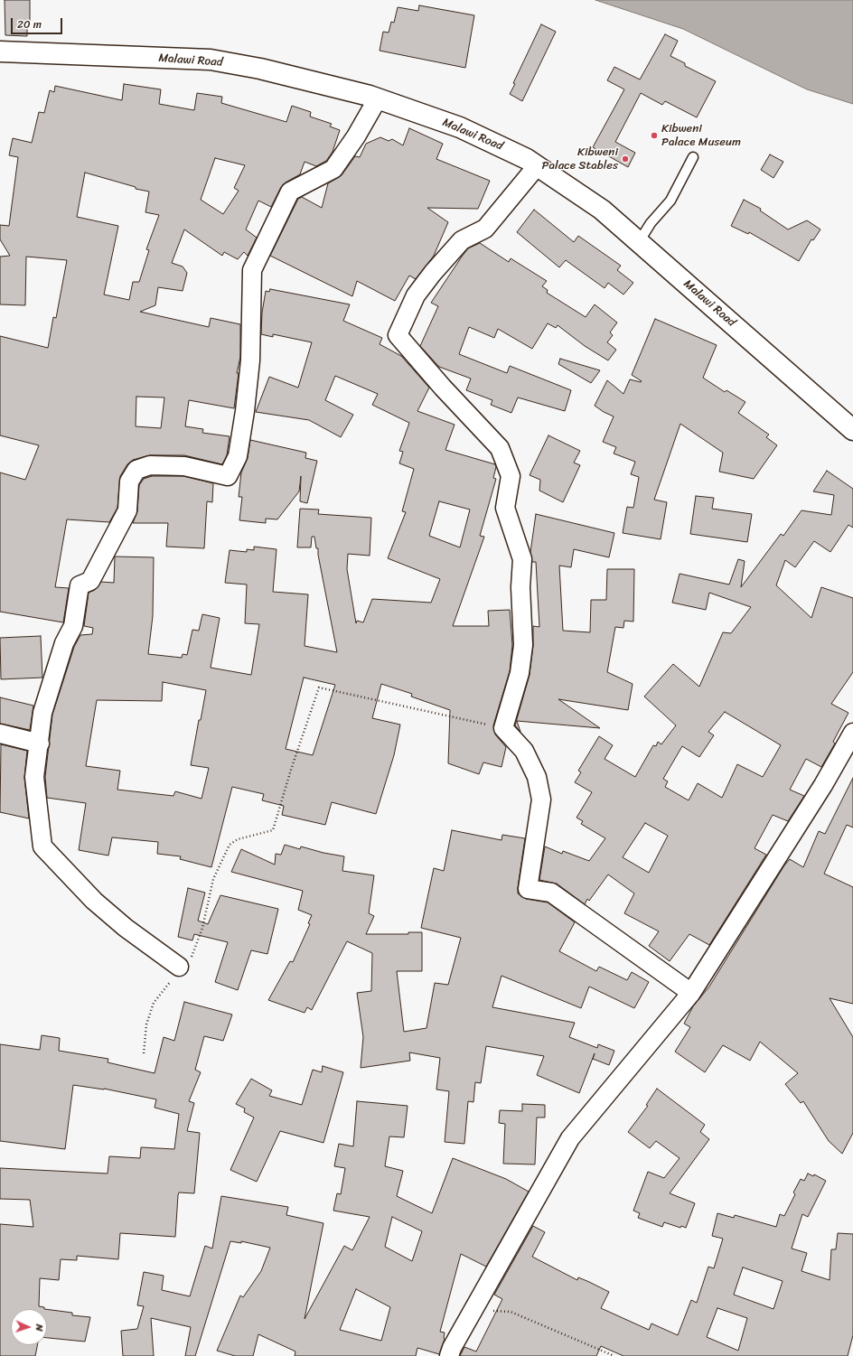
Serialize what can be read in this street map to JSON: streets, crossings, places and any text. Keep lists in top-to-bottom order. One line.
{"streets":{"main road":["Malawi Road"]},"places":["Kibweni Palace Museum","Kibweni Palace Stables"],"scale_bar":"20 m","north":"right"}
